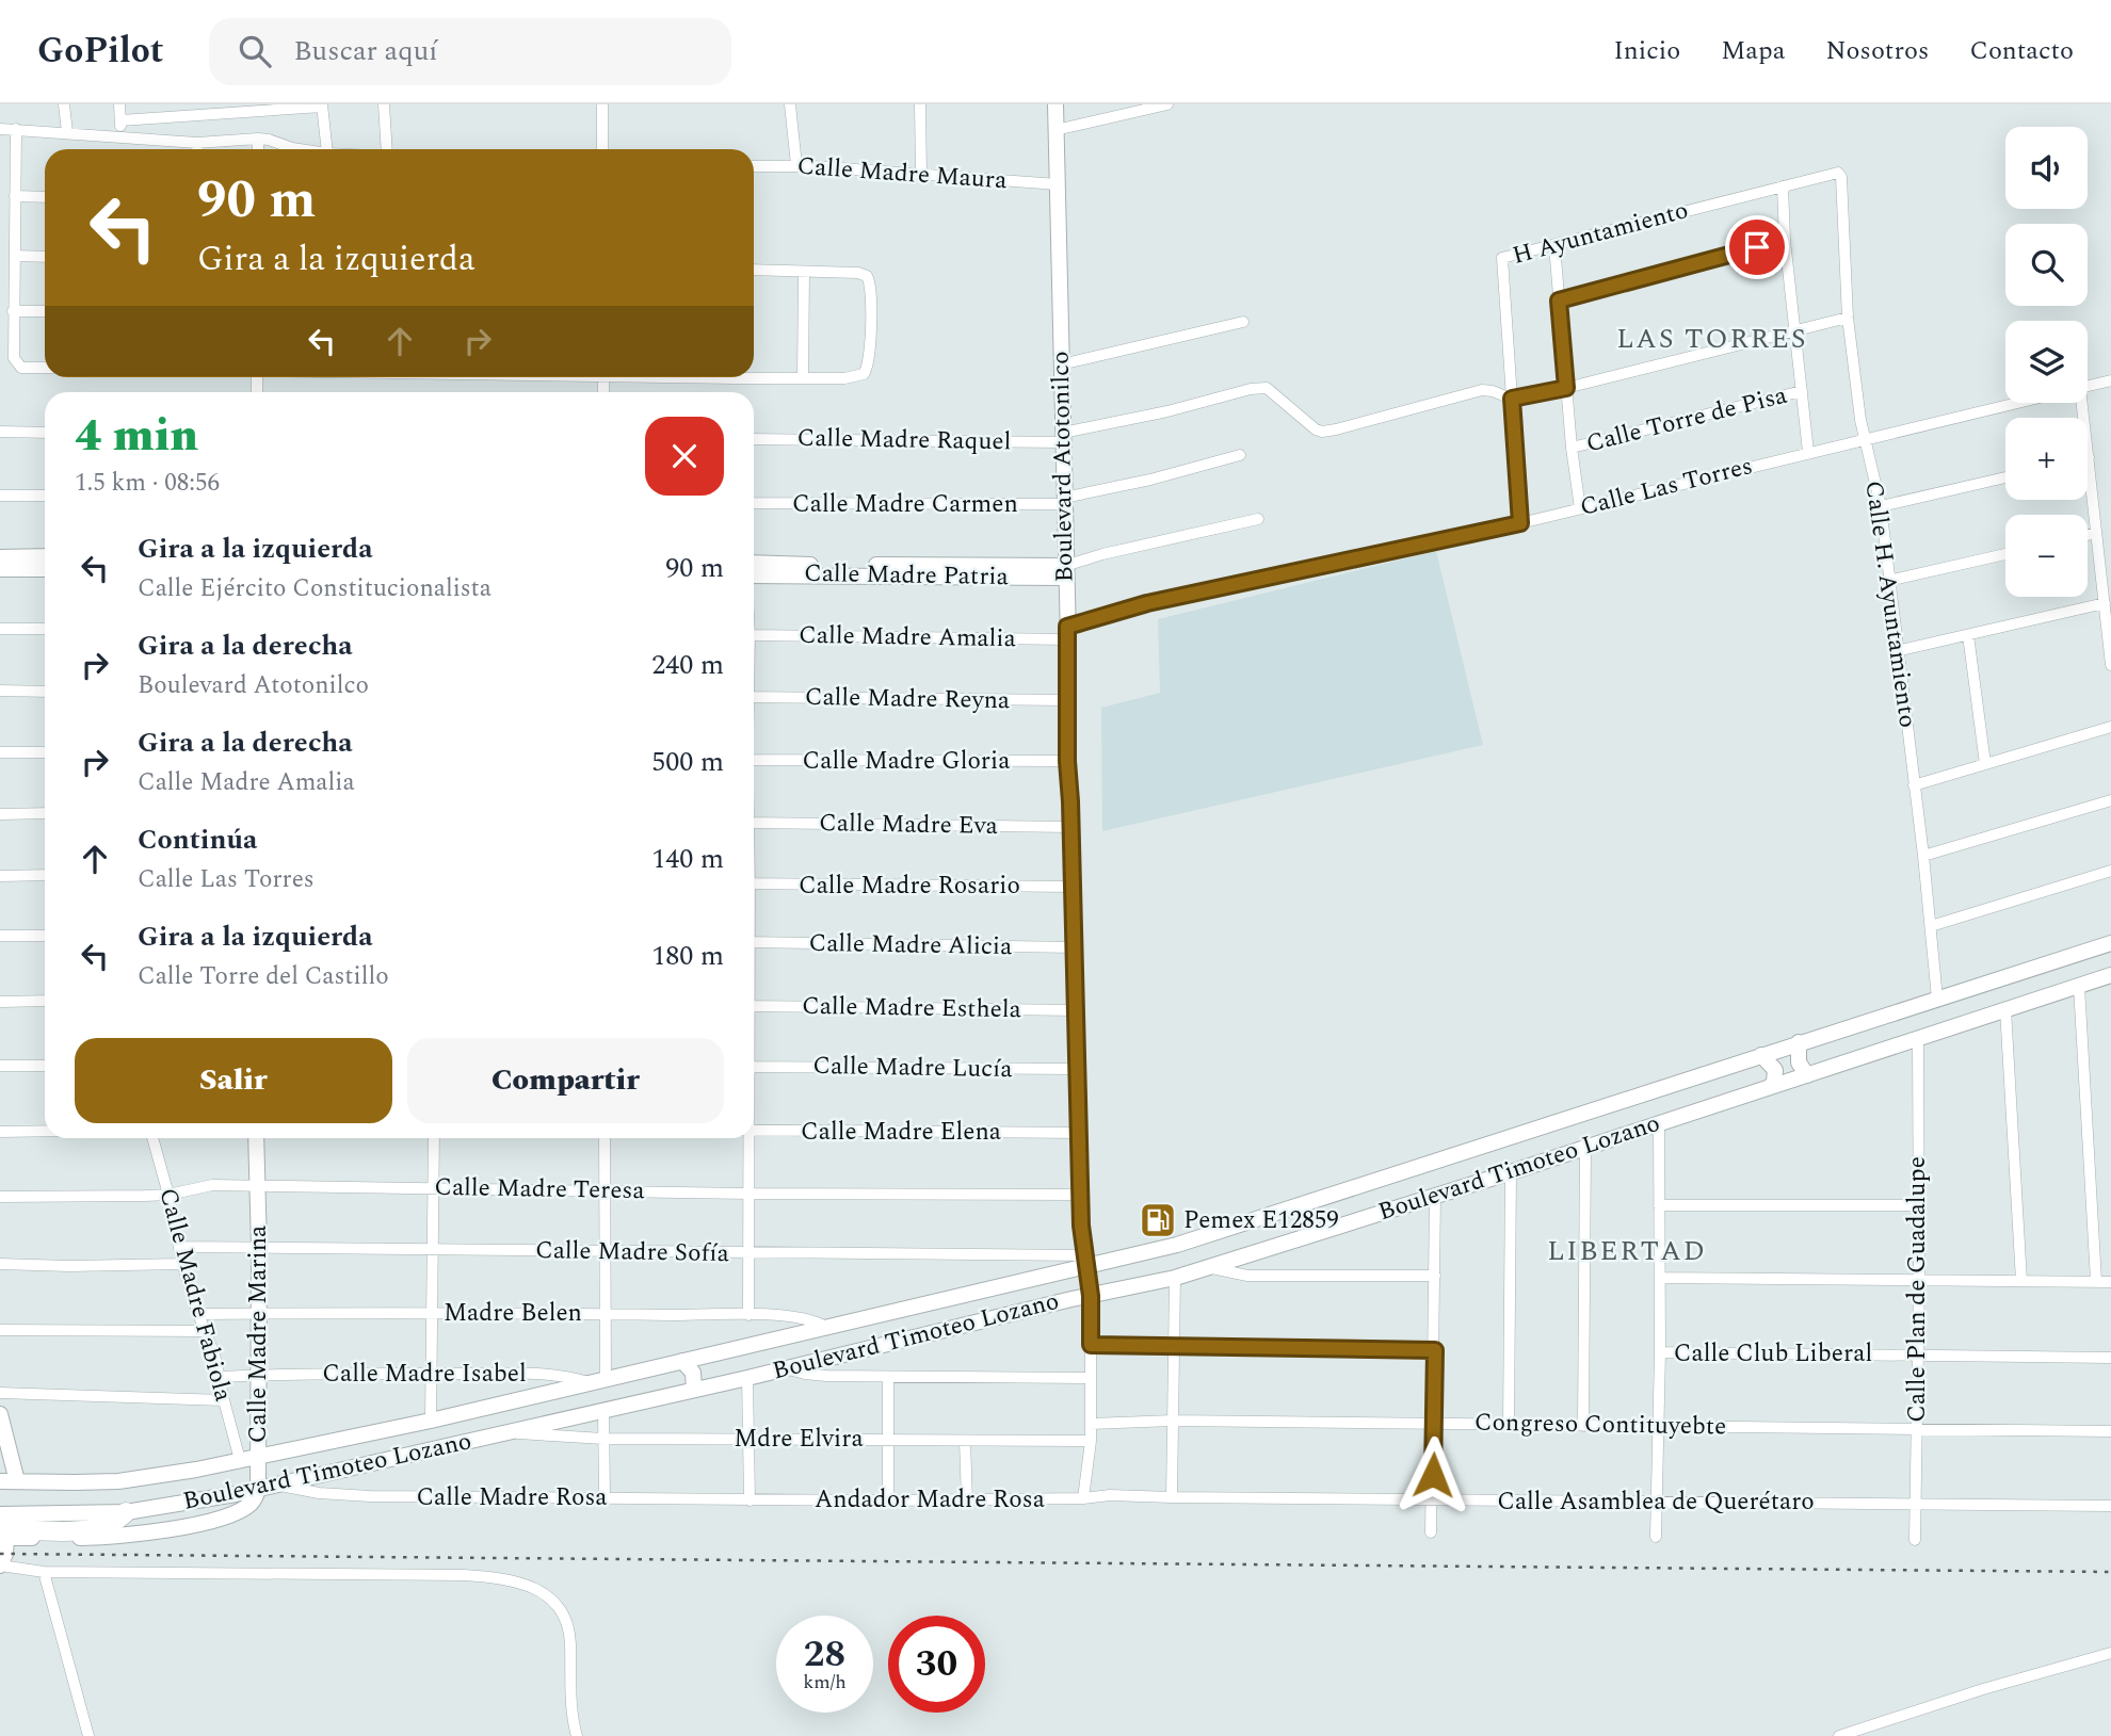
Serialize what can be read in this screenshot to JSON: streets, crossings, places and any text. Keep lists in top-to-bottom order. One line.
{"streets":{"main road":["Boulevard Atotonilco","Calle Madre Patria","Boulevard Timoteo Lozano","Calle Madre Marina"],"street":["Calle Madre Maura","H Ayuntamiento","Calle Torre de Pisa","Calle Madre Raquel","Calle Las Torres","Calle Madre Carmen","Calle H. Ayuntamiento","Calle Madre Amalia","Calle Madre Reyna","Calle Madre Gloria","Calle Madre Eva","Calle Madre Rosario","Calle Madre Alicia","Calle Madre Esthela","Calle Madre Lucía","Calle Madre Elena","Calle Madre Teresa","Calle Madre Sofía","Calle Plan de Guadalupe","Calle Madre Fabiola","Madre Belen","Calle Club Liberal","Calle Madre Isabel","Congreso Contituyebte","Mdre Elvira","Calle Madre Rosa","Andador Madre Rosa","Calle Asamblea de Querétaro"]},"crossings":[["Calle Madre Maura","Boulevard Atotonilco"],["H Ayuntamiento","Calle Madre Raquel"],["H Ayuntamiento","Calle H. Ayuntamiento"],["Calle Madre Raquel","Boulevard Atotonilco"],["Boulevard Atotonilco","Calle Madre Carmen"],["Boulevard Atotonilco","Calle Madre Patria"],["Boulevard Atotonilco","Calle Madre Amalia"],["Boulevard Atotonilco","Calle Madre Reyna"],["Boulevard Atotonilco","Calle Madre Gloria"],["Boulevard Atotonilco","Calle Madre Eva"],["Boulevard Atotonilco","Calle Madre Rosario"],["Boulevard Atotonilco","Calle Madre Alicia"],["Boulevard Atotonilco","Calle Madre Esthela"],["Boulevard Atotonilco","Calle Madre Lucía"],["Boulevard Atotonilco","Calle Madre Elena"],["Boulevard Atotonilco","Boulevard Timoteo Lozano"],["Boulevard Atotonilco","Calle Madre Teresa"],["Boulevard Atotonilco","Calle Madre Sofía"],["Boulevard Atotonilco","Congreso Contituyebte"],["Boulevard Atotonilco","Mdre Elvira"],["Boulevard Atotonilco","Andador Madre Rosa"],["Calle Las Torres","Calle H. Ayuntamiento"],["Calle Las Torres","Calle Madre Amalia"],["Calle H. Ayuntamiento","Boulevard Timoteo Lozano"],["Boulevard Timoteo Lozano","Calle Madre Sofía"],["Boulevard Timoteo Lozano","Calle Plan de Guadalupe"],["Boulevard Timoteo Lozano","Calle Madre Fabiola"],["Boulevard Timoteo Lozano","Madre Belen"],["Boulevard Timoteo Lozano","Calle Madre Marina"],["Boulevard Timoteo Lozano","Calle Madre Isabel"],["Boulevard Timoteo Lozano","Mdre Elvira"],["Boulevard Timoteo Lozano","Calle Madre Rosa"],["Calle Madre Teresa","Calle Madre Fabiola"],["Calle Madre Teresa","Calle Madre Marina"],["Calle Madre Sofía","Calle Madre Fabiola"],["Calle Madre Sofía","Calle Madre Marina"],["Calle Plan de Guadalupe","Calle Club Liberal"],["Calle Plan de Guadalupe","Congreso Contituyebte"],["Calle Plan de Guadalupe","Calle Asamblea de Querétaro"],["Calle Madre Fabiola","Madre Belen"],["Calle Madre Fabiola","Calle Madre Isabel"],["Madre Belen","Calle Madre Marina"],["Calle Madre Marina","Calle Madre Isabel"],["Calle Madre Rosa","Andador Madre Rosa"],["Andador Madre Rosa","Calle Asamblea de Querétaro"]],"districts":["LAS TORRES","LIBERTAD"],"places":{"fuel station":["Pemex E12859"]},"page":{"header":"GoPilot","search":"Buscar aquí","nav":["Inicio","Mapa","Nosotros","Contacto"],"map_buttons":["+","−"],"turn":["90 m","Gira a la izquierda"],"heading":["4 min","1.5 km · 08:56"],"list":[{"name":"Gira a la izquierda","note":"Calle Ejército Constitucionalista","value":"90 m"},{"name":"Gira a la derecha","note":"Boulevard Atotonilco","value":"240 m"},{"name":"Gira a la derecha","note":"Calle Madre Amalia","value":"500 m"},{"name":"Continúa","note":"Calle Las Torres","value":"140 m"},{"name":"Gira a la izquierda","note":"Calle Torre del Castillo","value":"180 m"}],"buttons":["Salir","Compartir"],"speed":"28 km/h","limit":"30"}}
